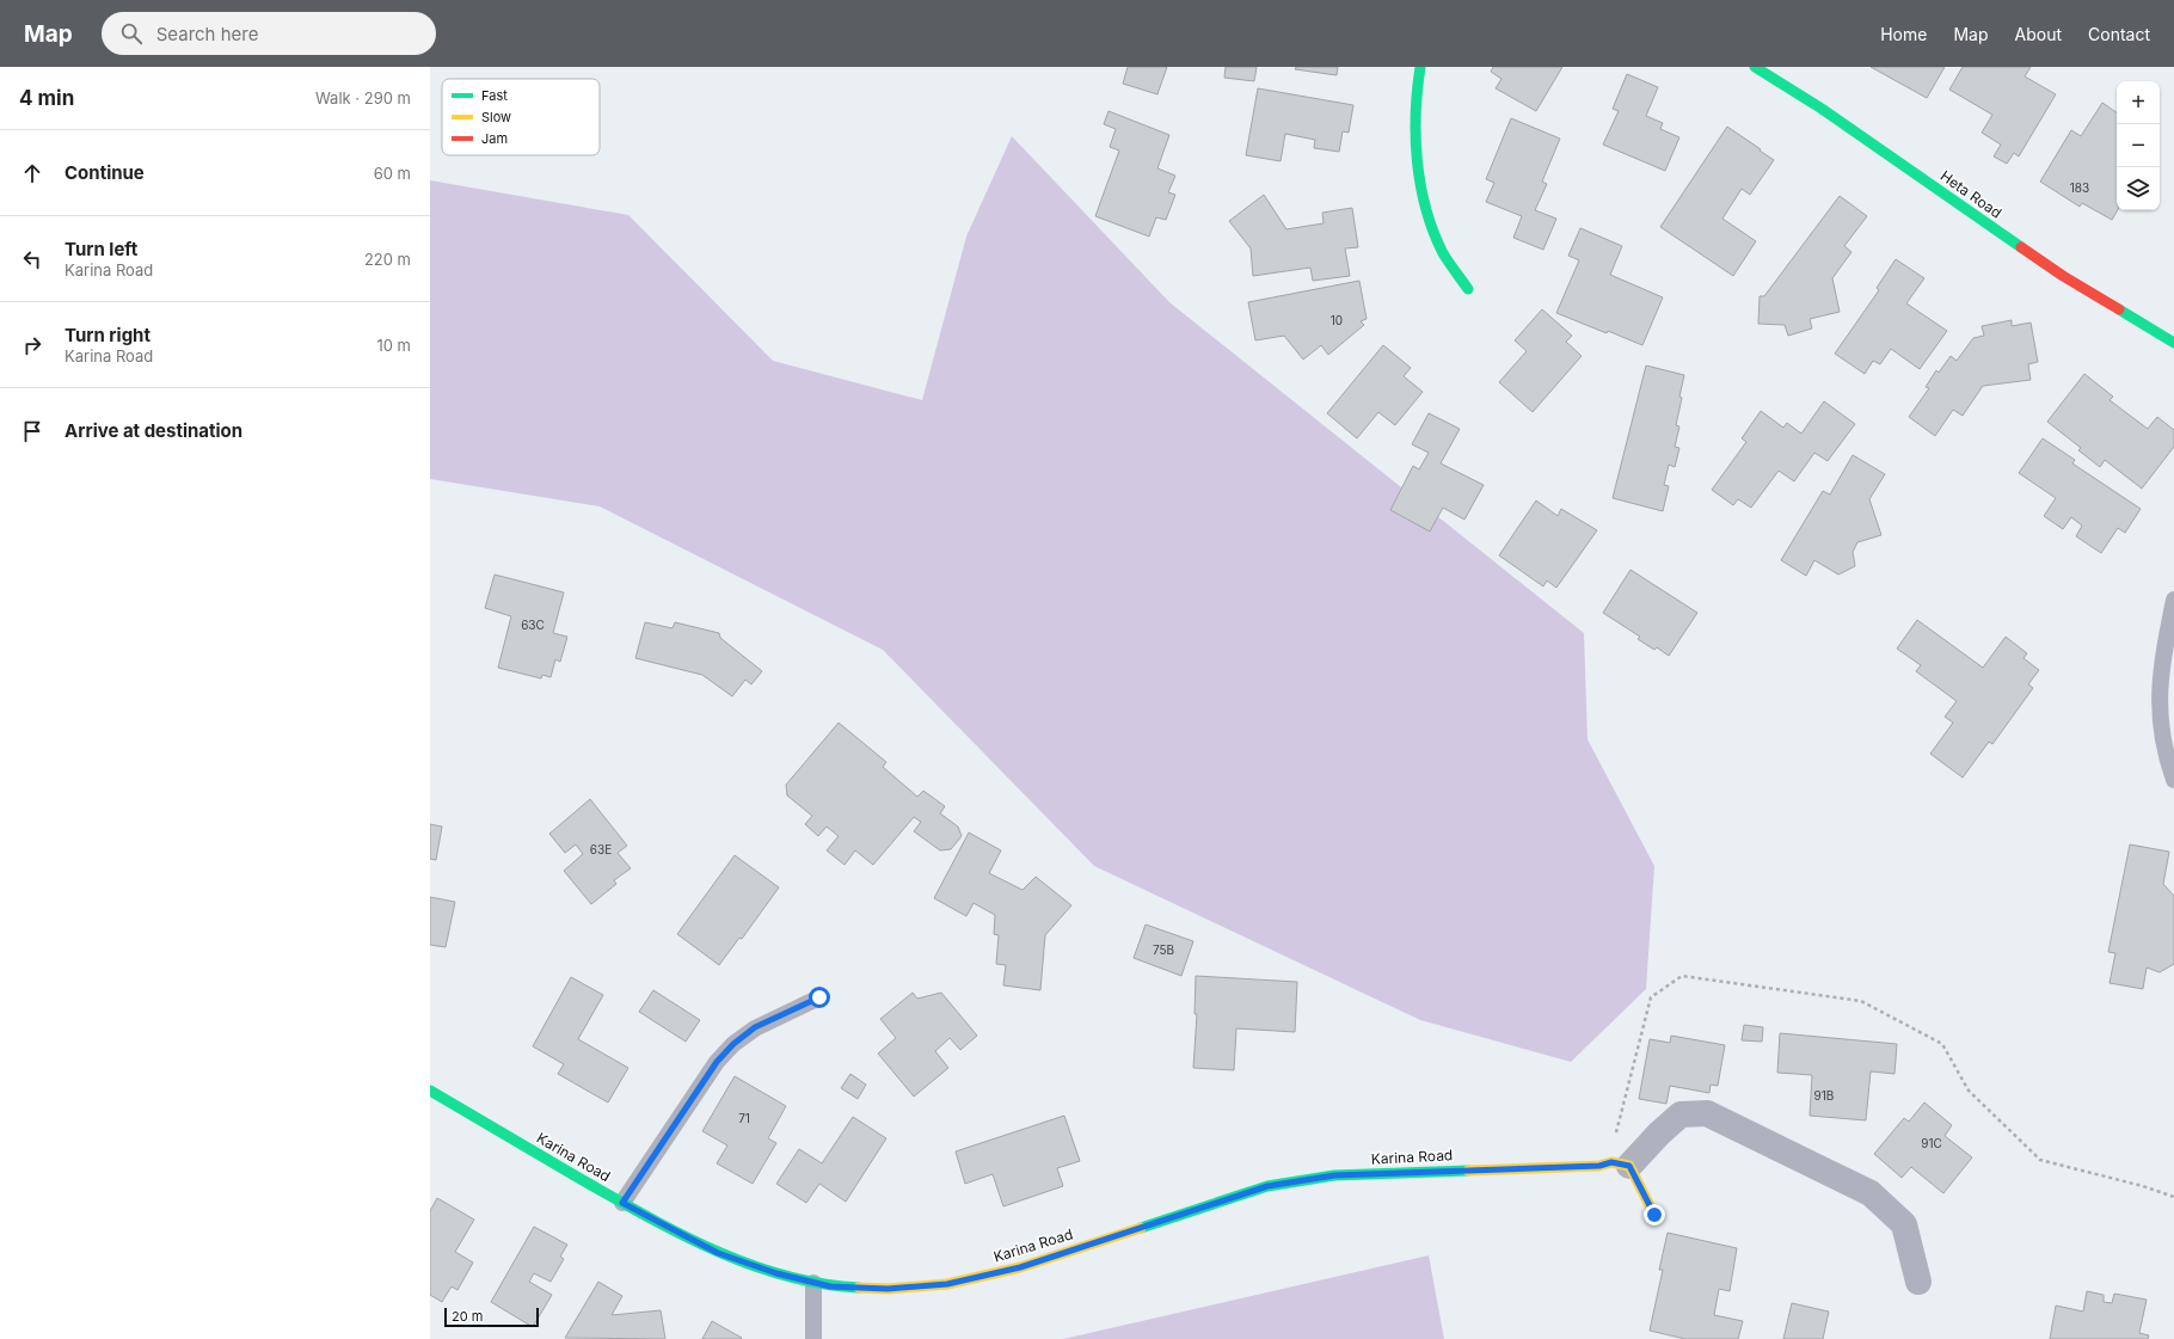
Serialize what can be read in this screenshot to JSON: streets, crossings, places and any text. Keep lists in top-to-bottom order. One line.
{"streets":{"street":["Heta Road","Karina Road"]},"house_numbers":["183","10","63C","63E","75B","91B","71","91C"],"legend":["Fast","Slow","Jam"],"scale_bar":"20 m","page":{"header":"Map","search":"Search here","nav":["Home","Map","About","Contact"],"heading":["4 min","Walk · 290 m"],"map_buttons":["+","−"],"list":[["Continue","60 m"],["Turn left","Karina Road","220 m"],["Turn right","Karina Road","10 m"],"Arrive at destination"],"scale":"20 m"}}
